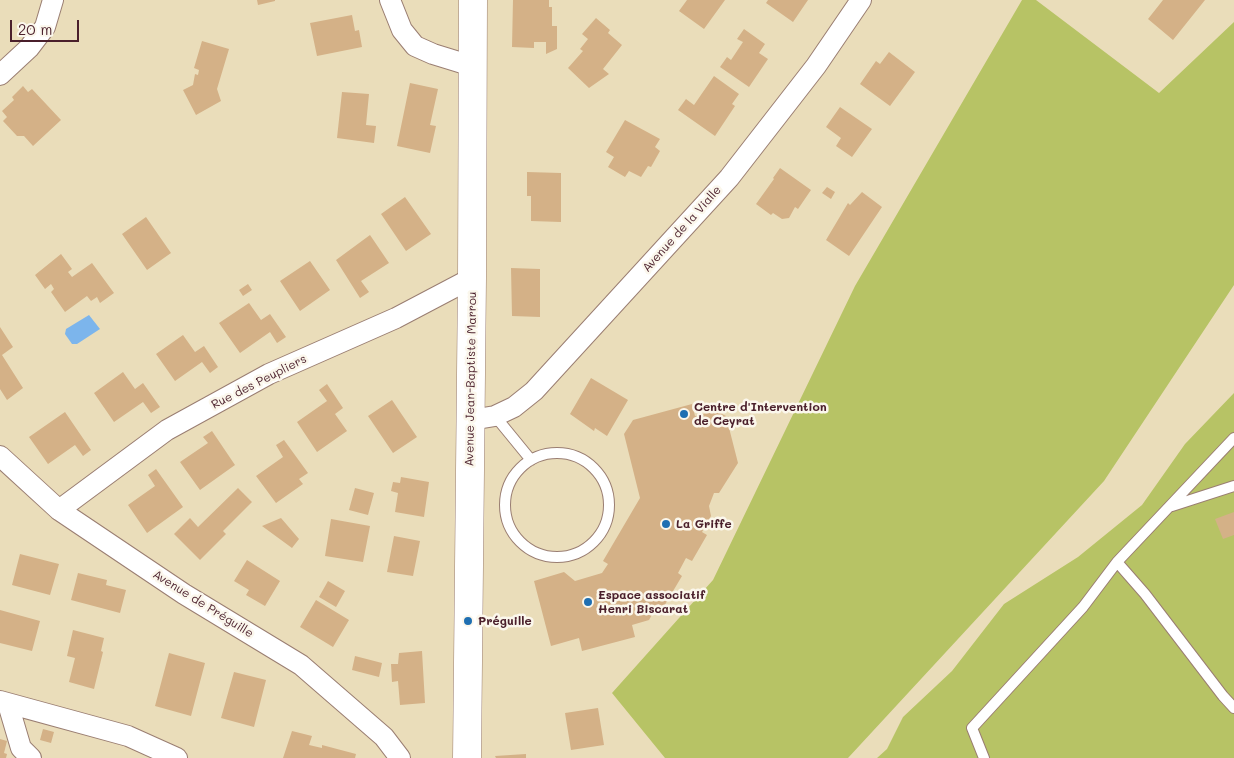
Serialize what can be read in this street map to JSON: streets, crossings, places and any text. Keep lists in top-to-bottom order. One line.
{"streets":{"main road":["Avenue Jean-Baptiste Marrou"],"street":["Avenue de la Vialle","Rue des Peupliers","Avenue de Préguille"]},"crossings":[["Avenue de la Vialle","Avenue Jean-Baptiste Marrou"],["Avenue Jean-Baptiste Marrou","Rue des Peupliers"],["Rue des Peupliers","Avenue de Préguille"]],"places":["Centre d'Intervention de Ceyrat","La Griffe","Espace associatif Henri Biscarat","Préguille"],"scale_bar":"20 m"}
